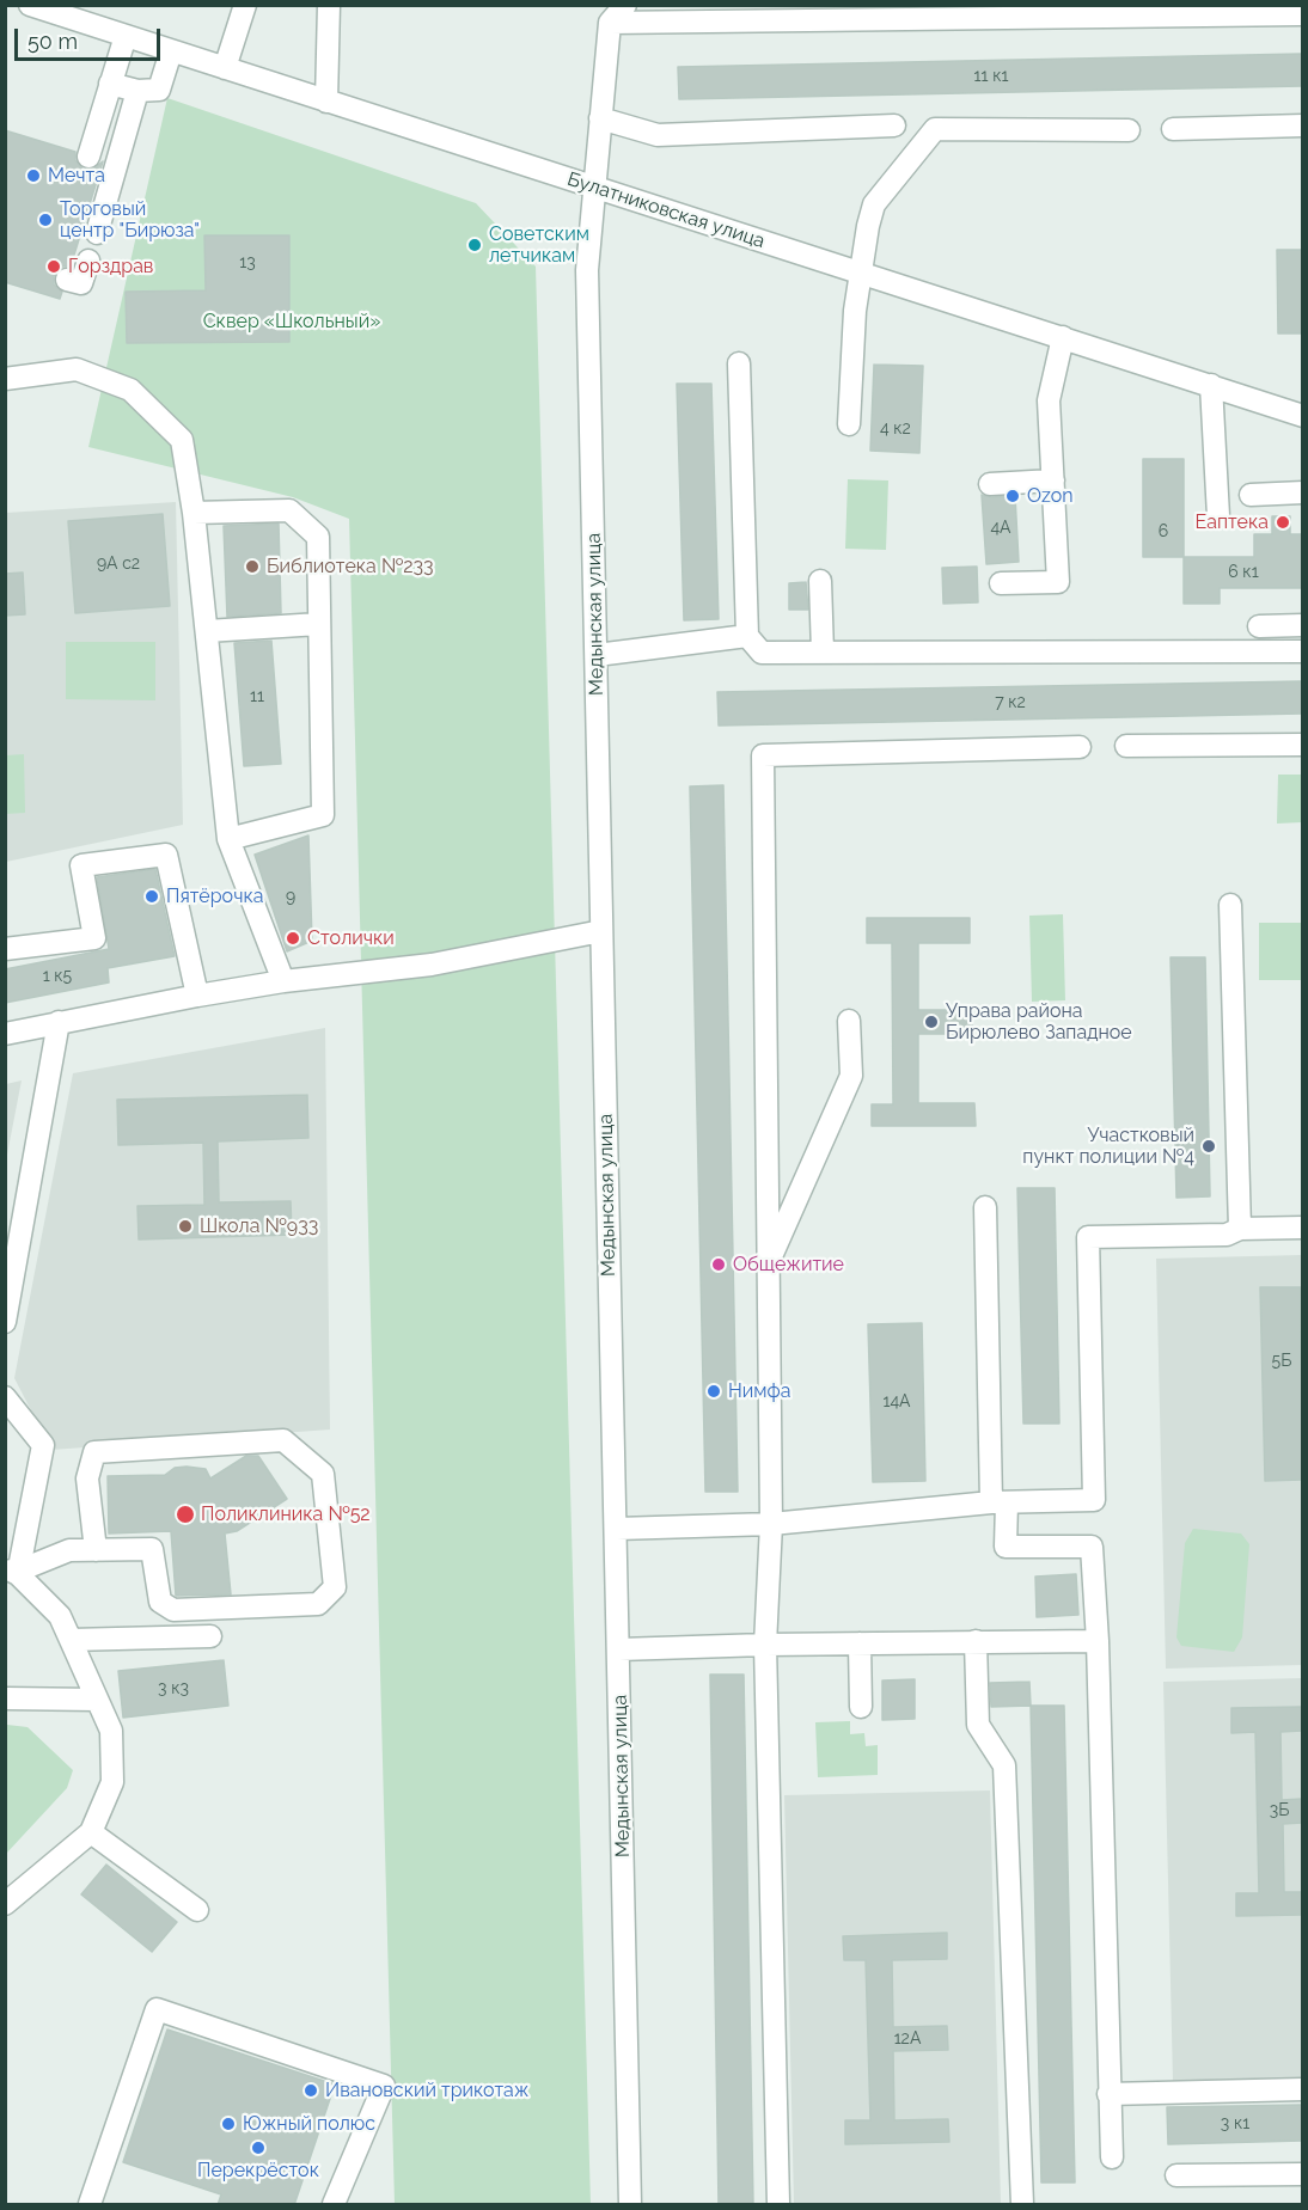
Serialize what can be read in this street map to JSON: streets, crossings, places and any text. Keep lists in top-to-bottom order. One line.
{"streets":{"street":["Булатниковская улица","Медынская улица"]},"crossings":[["Булатниковская улица","Медынская улица"]],"parks":["Сквер «Школьный»"],"places":["Мечта","Торговый центр \"Бирюза\"","Cоветским летчикам","Горздрав","Ozon","Еаптека","Библиотека №233","Пятёрочка","Столички","Управа района Бирюлево Западное","Участковый пункт полиции №4","Школа №933","Общежитие","Нимфа","Поликлиника №52","Ивановский трикотаж","Южный полюс","Перекрёсток"],"house_numbers":["11 к1","13","4 к2","4А","6","9А с2","6 к1","11","7 к2","9","1 к5","5Б","14А","3 к3","3Б","12А","3 к1"],"scale_bar":"50 m"}
